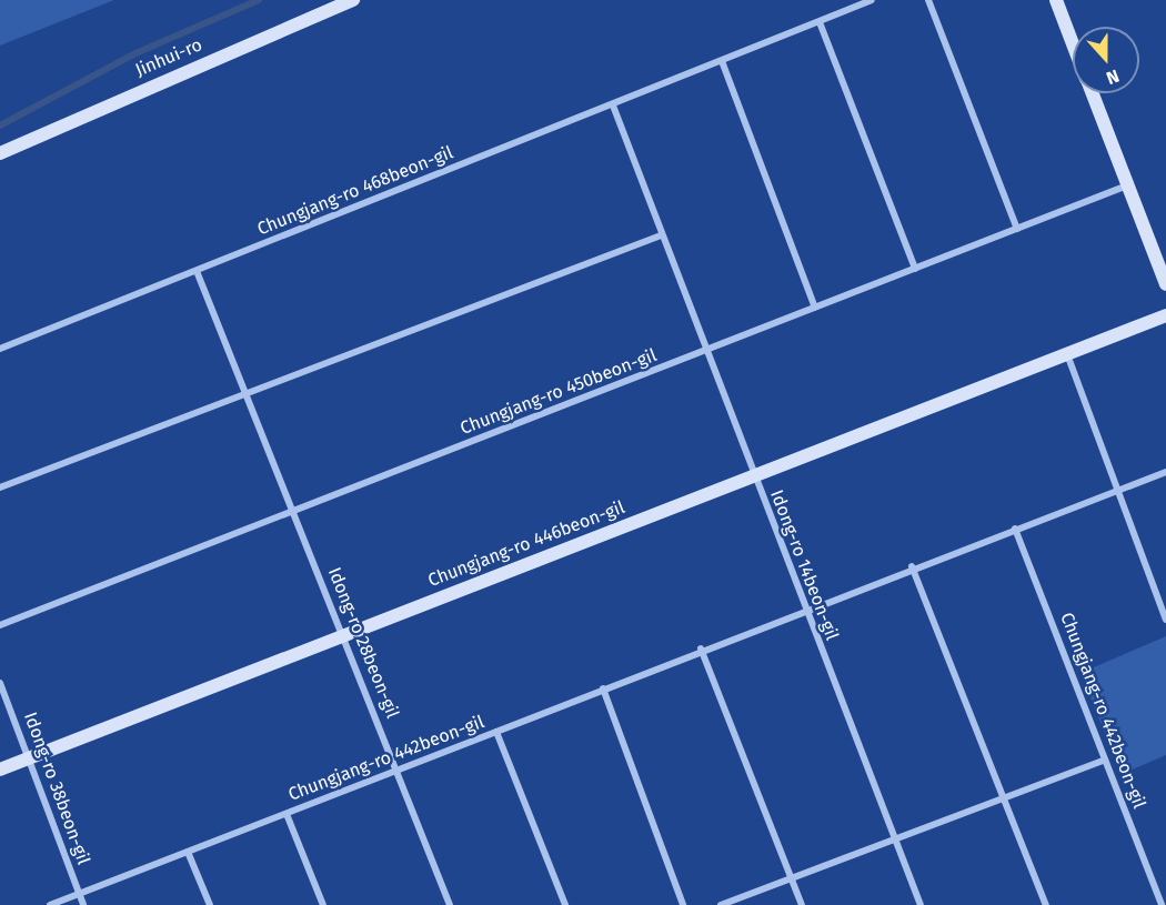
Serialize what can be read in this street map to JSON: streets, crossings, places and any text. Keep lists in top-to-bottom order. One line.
{"streets":{"street":["Jinhui-ro","Chungjang-ro 468beon-gil","Chungjang-ro 450beon-gil","Chungjang-ro 446beon-gil","Idong-ro 14beon-gil","Idong-ro 28beon-gil","Chungjang-ro 442beon-gil","Idong-ro 38beon-gil"]},"crossings":[["Chungjang-ro 468beon-gil","Idong-ro 14beon-gil"],["Chungjang-ro 468beon-gil","Idong-ro 28beon-gil"],["Chungjang-ro 450beon-gil","Idong-ro 14beon-gil"],["Chungjang-ro 450beon-gil","Idong-ro 28beon-gil"],["Chungjang-ro 446beon-gil","Idong-ro 14beon-gil"],["Chungjang-ro 446beon-gil","Idong-ro 28beon-gil"],["Chungjang-ro 446beon-gil","Idong-ro 38beon-gil"],["Idong-ro 14beon-gil","Chungjang-ro 442beon-gil"],["Idong-ro 28beon-gil","Chungjang-ro 442beon-gil"],["Chungjang-ro 442beon-gil","Idong-ro 38beon-gil"]],"north":"bottom"}
